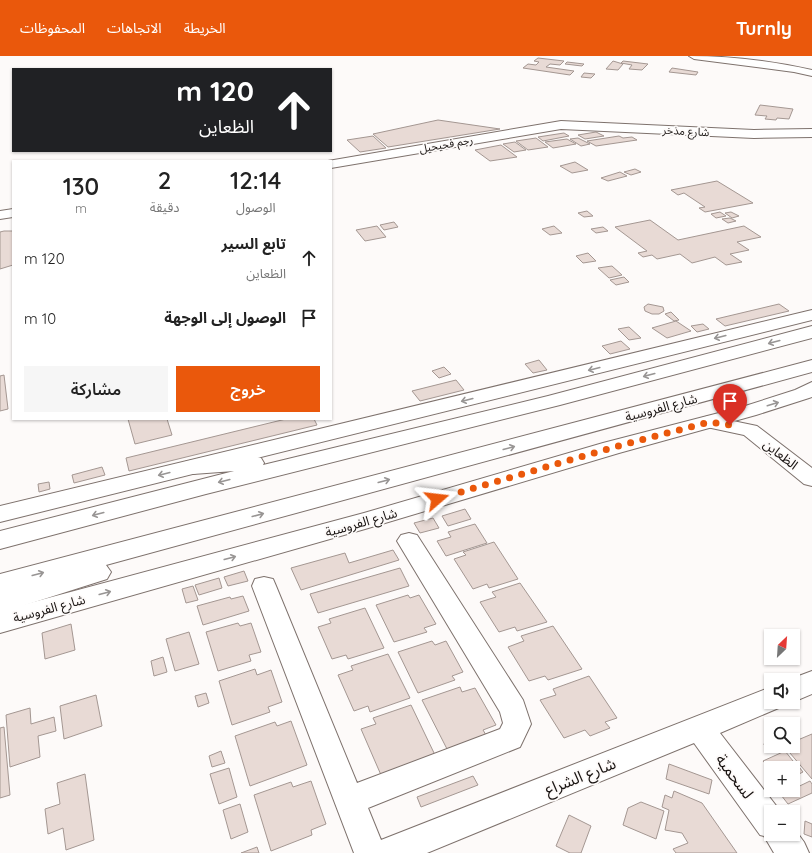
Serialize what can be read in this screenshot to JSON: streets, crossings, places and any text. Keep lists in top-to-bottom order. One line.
{"streets":{"main road":["شارع الفروسية"],"street":["شارع مذخر","رجم فحيحيل","الظعاين","شارع الشراع","لسحمية"]},"crossings":[["شارع مذخر","رجم فحيحيل"],["شارع الفروسية","الظعاين"],["شارع الشراع","لسحمية"]],"north":"top right","page":{"header":"Turnly","nav":["الخريطة","الاتجاهات","المحفوظات"],"turn":["120 m","الظعاين"],"eta":["12:14","الوصول","2","دقيقة","130","m"],"list":[{"name":"تابع السير","note":"الظعاين","value":"120 m"},{"name":"الوصول إلى الوجهة","value":"10 m"}],"buttons":["خروج","مشاركة"],"map_buttons":["+","−"]}}
